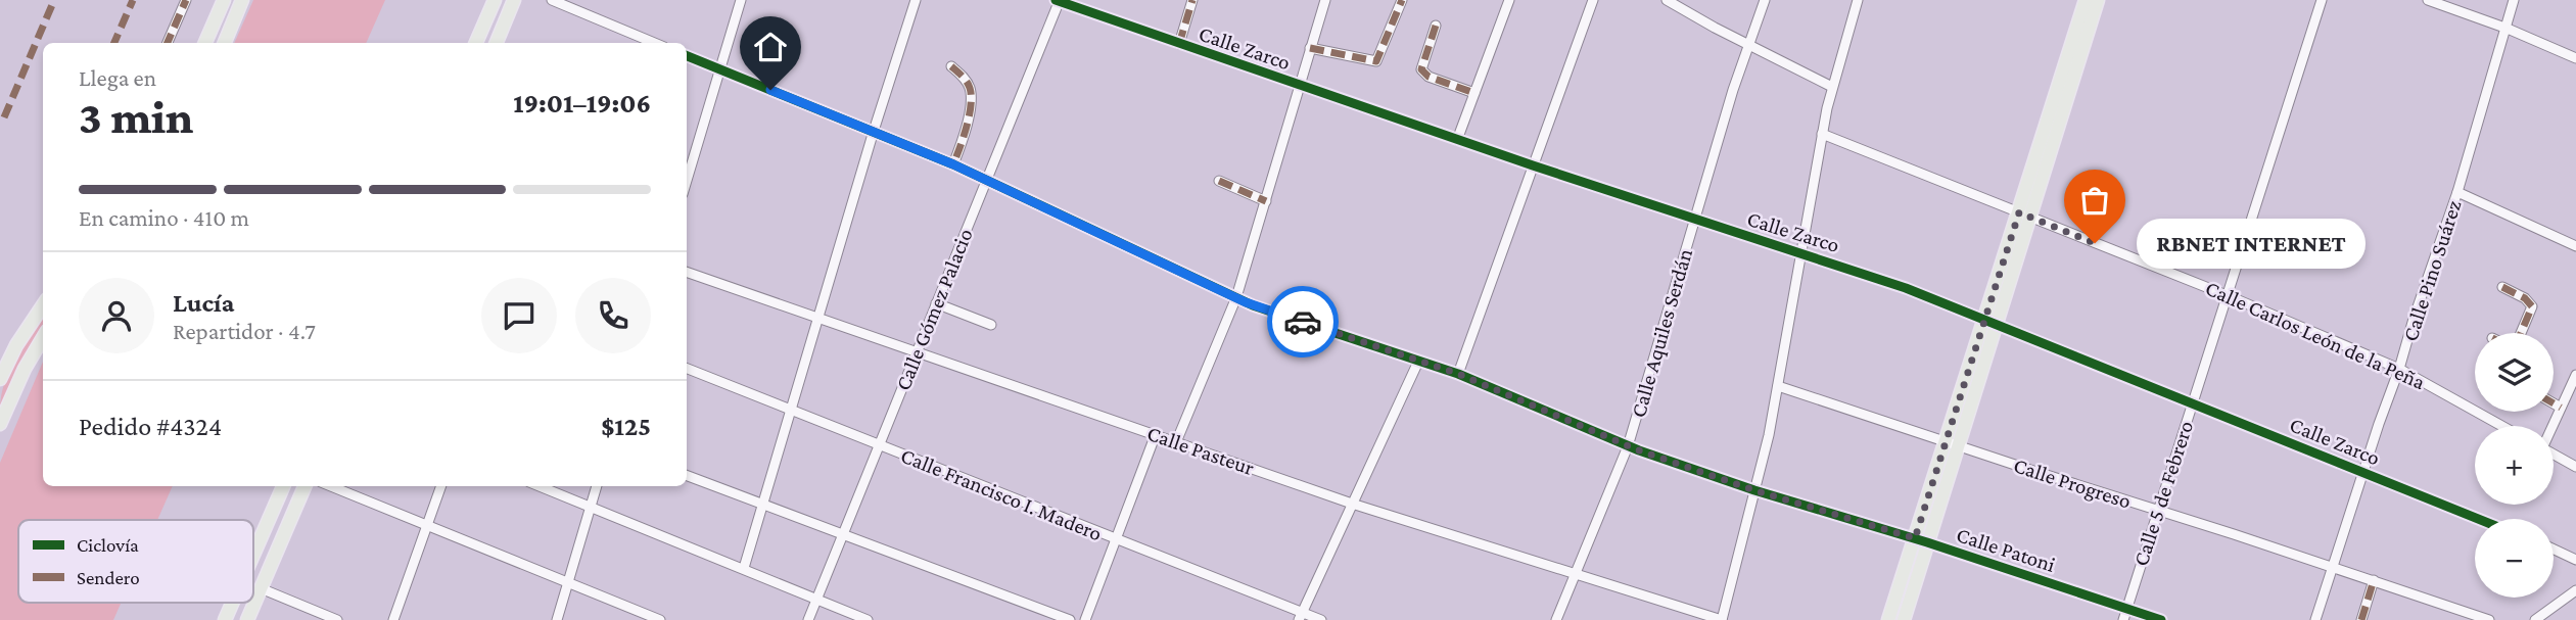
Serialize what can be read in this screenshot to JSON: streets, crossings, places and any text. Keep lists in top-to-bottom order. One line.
{"streets":{"street":["Calle Zarco","Calle Pino Suárez","Calle Gómez Palacio","Calle Aquiles Serdán","Calle Carlos León de la Peña","Calle Pasteur","Calle Progreso","Calle 5 de Febrero","Calle Francisco I. Madero","Calle Patoni"]},"crossings":[["Calle Zarco","Calle Pino Suárez"],["Calle Zarco","Calle Gómez Palacio"],["Calle Zarco","Calle Aquiles Serdán"],["Calle Zarco","Calle 5 de Febrero"],["Calle Pino Suárez","Calle Carlos León de la Peña"],["Calle Pino Suárez","Calle Progreso"],["Calle Gómez Palacio","Calle Pasteur"],["Calle Gómez Palacio","Calle Francisco I. Madero"],["Calle Gómez Palacio","Calle Patoni"],["Calle Aquiles Serdán","Calle Pasteur"],["Calle Aquiles Serdán","Calle Patoni"],["Calle Carlos León de la Peña","Calle 5 de Febrero"],["Calle Progreso","Calle 5 de Febrero"],["Calle 5 de Febrero","Calle Patoni"]],"places":["RBNET INTERNET"],"legend":["Ciclovía","Sendero"],"page":{"heading":["3 min","Llega en","19:01–19:06"],"panel":["Lucía","Repartidor · 4.7","Pedido #4324","$125"],"bar":"En camino · 410 m","bubble":"RBNET INTERNET","map_buttons":["+","−"]}}
